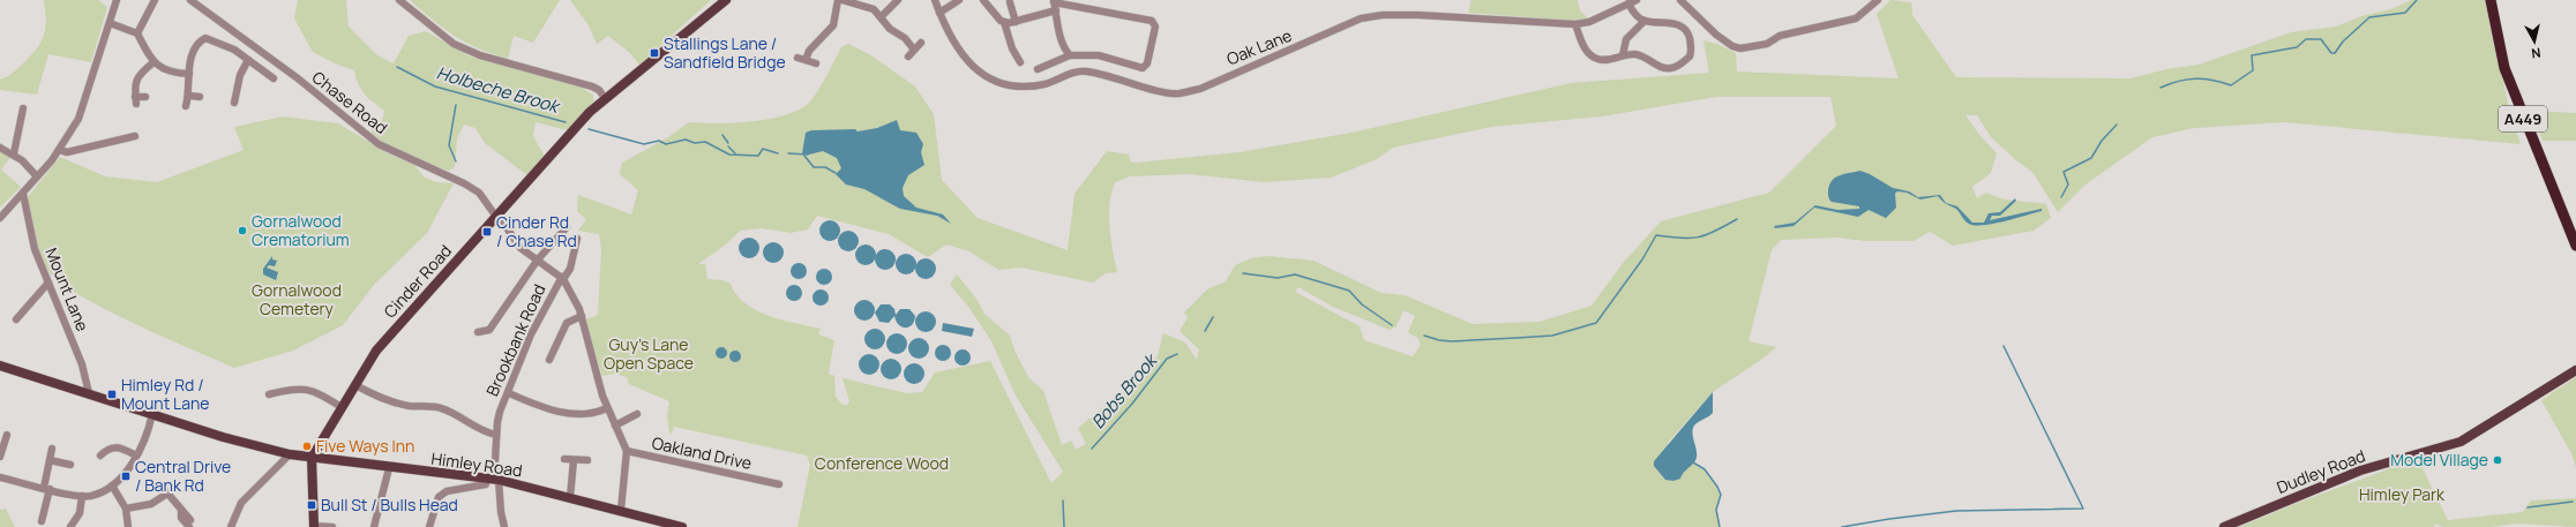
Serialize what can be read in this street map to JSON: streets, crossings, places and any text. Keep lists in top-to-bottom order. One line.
{"streets":{"highway":["A449"],"main road":["Cinder Road","Himley Road","Dudley Road"],"street":["Oak Lane","Chase Road","Mount Lane","Brookbank Road","Oakland Drive"]},"crossings":[["Chase Road","Cinder Road"],["Chase Road","Brookbank Road"],["Cinder Road","Brookbank Road"],["Cinder Road","Himley Road"],["Mount Lane","Himley Road"],["Brookbank Road","Himley Road"]],"water":["Holbeche Brook","Bobs Brook"],"parks":["Gornalwood Cemetery","Guy's Lane Open Space","Conference Wood","Himley Park"],"places":{"transit":["Stallings Lane / Sandfield Bridge","Cinder Rd / Chase Rd","Himley Rd / Mount Lane","Central Drive / Bank Rd","Bull St / Bulls Head"],"other":["Gornalwood Crematorium","Five Ways Inn","Model Village"]},"north":"bottom"}
